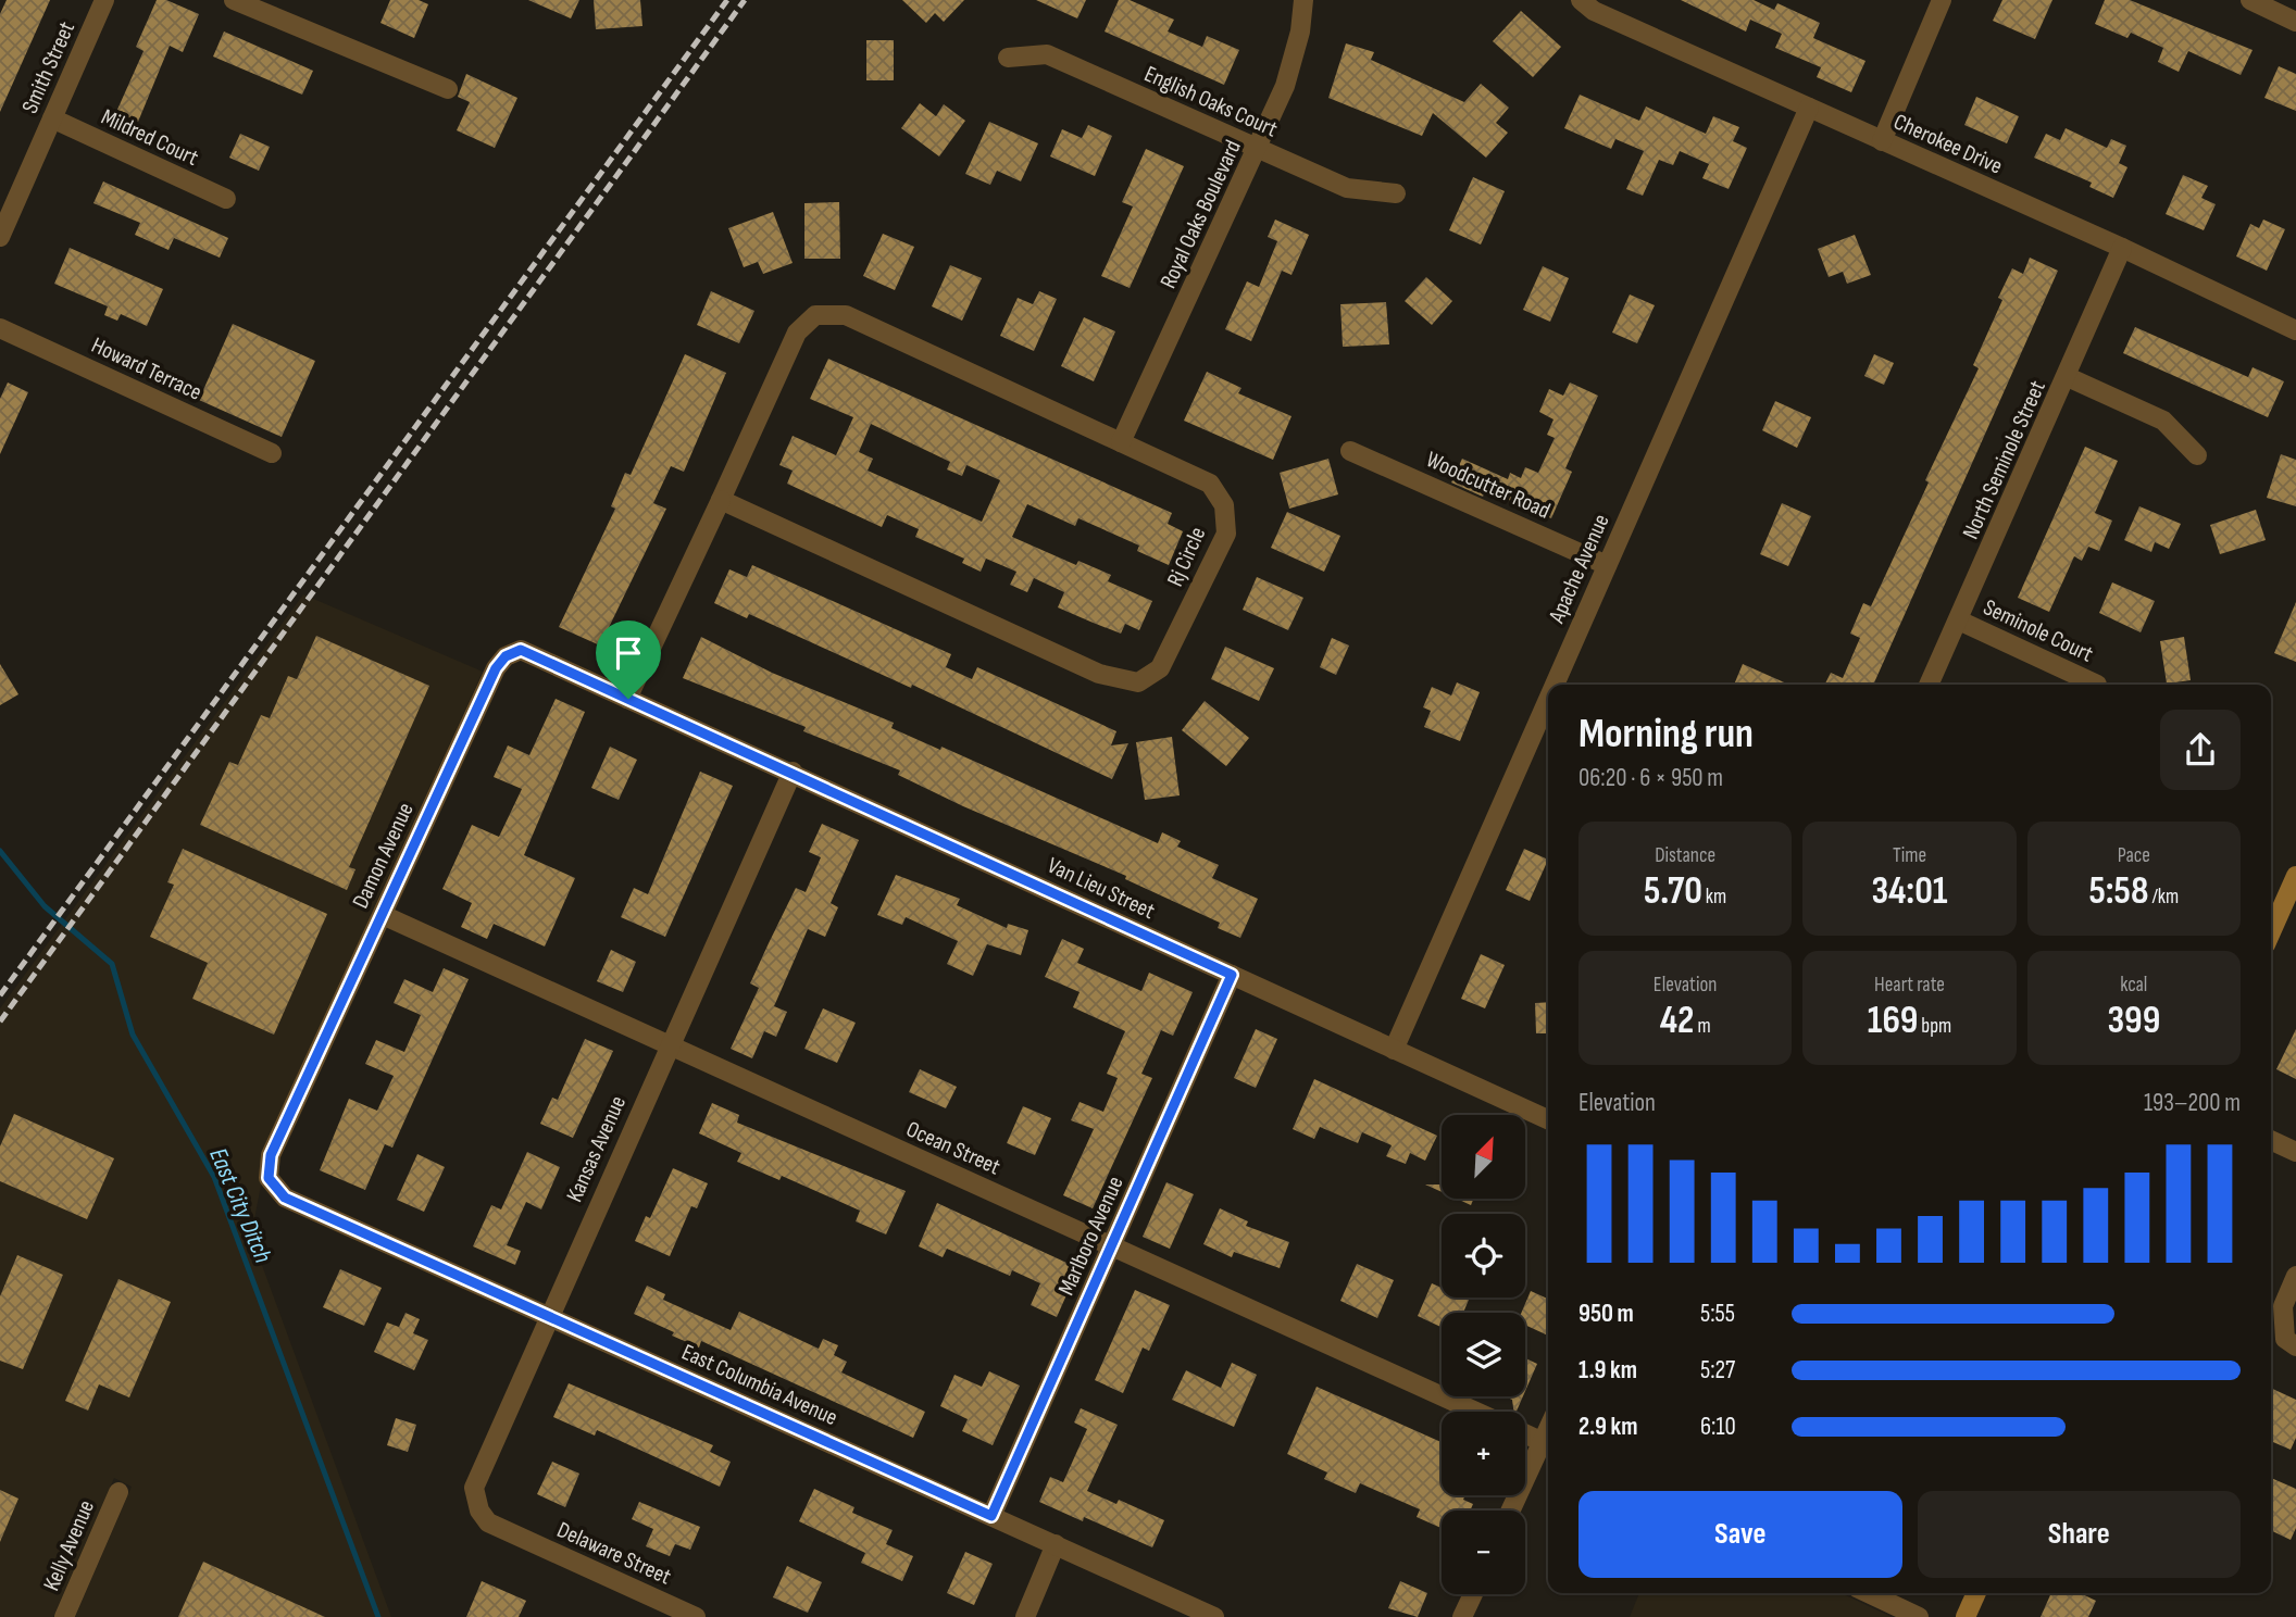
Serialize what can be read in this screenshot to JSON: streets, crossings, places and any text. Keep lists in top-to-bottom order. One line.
{"streets":{"street":["Smith Street","English Oaks Court","Mildred Court","Cherokee Drive","Royal Oaks Boulevard","Howard Terrace","North Seminole Street","Woodcutter Road","Rj Circle","Apache Avenue","Seminole Court","Damon Avenue","Van Lieu Street","Ocean Street","Kansas Avenue","Marlboro Avenue","East Columbia Avenue","Kelly Avenue","Delaware Street"]},"crossings":[["Smith Street","Mildred Court"],["English Oaks Court","Royal Oaks Boulevard"],["Cherokee Drive","North Seminole Street"],["Cherokee Drive","Apache Avenue"],["Royal Oaks Boulevard","Rj Circle"],["North Seminole Street","Seminole Court"],["Woodcutter Road","Apache Avenue"],["Rj Circle","Damon Avenue"],["Rj Circle","Van Lieu Street"],["Apache Avenue","Van Lieu Street"],["Damon Avenue","Van Lieu Street"],["Damon Avenue","Ocean Street"],["Damon Avenue","East Columbia Avenue"],["Van Lieu Street","Kansas Avenue"],["Van Lieu Street","Marlboro Avenue"],["Ocean Street","Kansas Avenue"],["Ocean Street","Marlboro Avenue"],["Kansas Avenue","East Columbia Avenue"],["Kansas Avenue","Delaware Street"],["Marlboro Avenue","East Columbia Avenue"]],"water":["East City Ditch"],"north":"top right","page":{"heading":["Morning run","06:20 · 6 × 950 m"],"stats":[["Distance","5.70 km"],["Time","34:01"],["Pace","5:58 /km"],["Elevation","42 m"],["Heart rate","169 bpm"],["kcal","399"]],"chart":["Elevation","193–200 m"],"map_buttons":["+","−"],"list":[{"name":"950 m","note":"5:55"},{"name":"1.9 km","note":"5:27"},{"name":"2.9 km","note":"6:10"}],"buttons":["Save","Share"]}}
